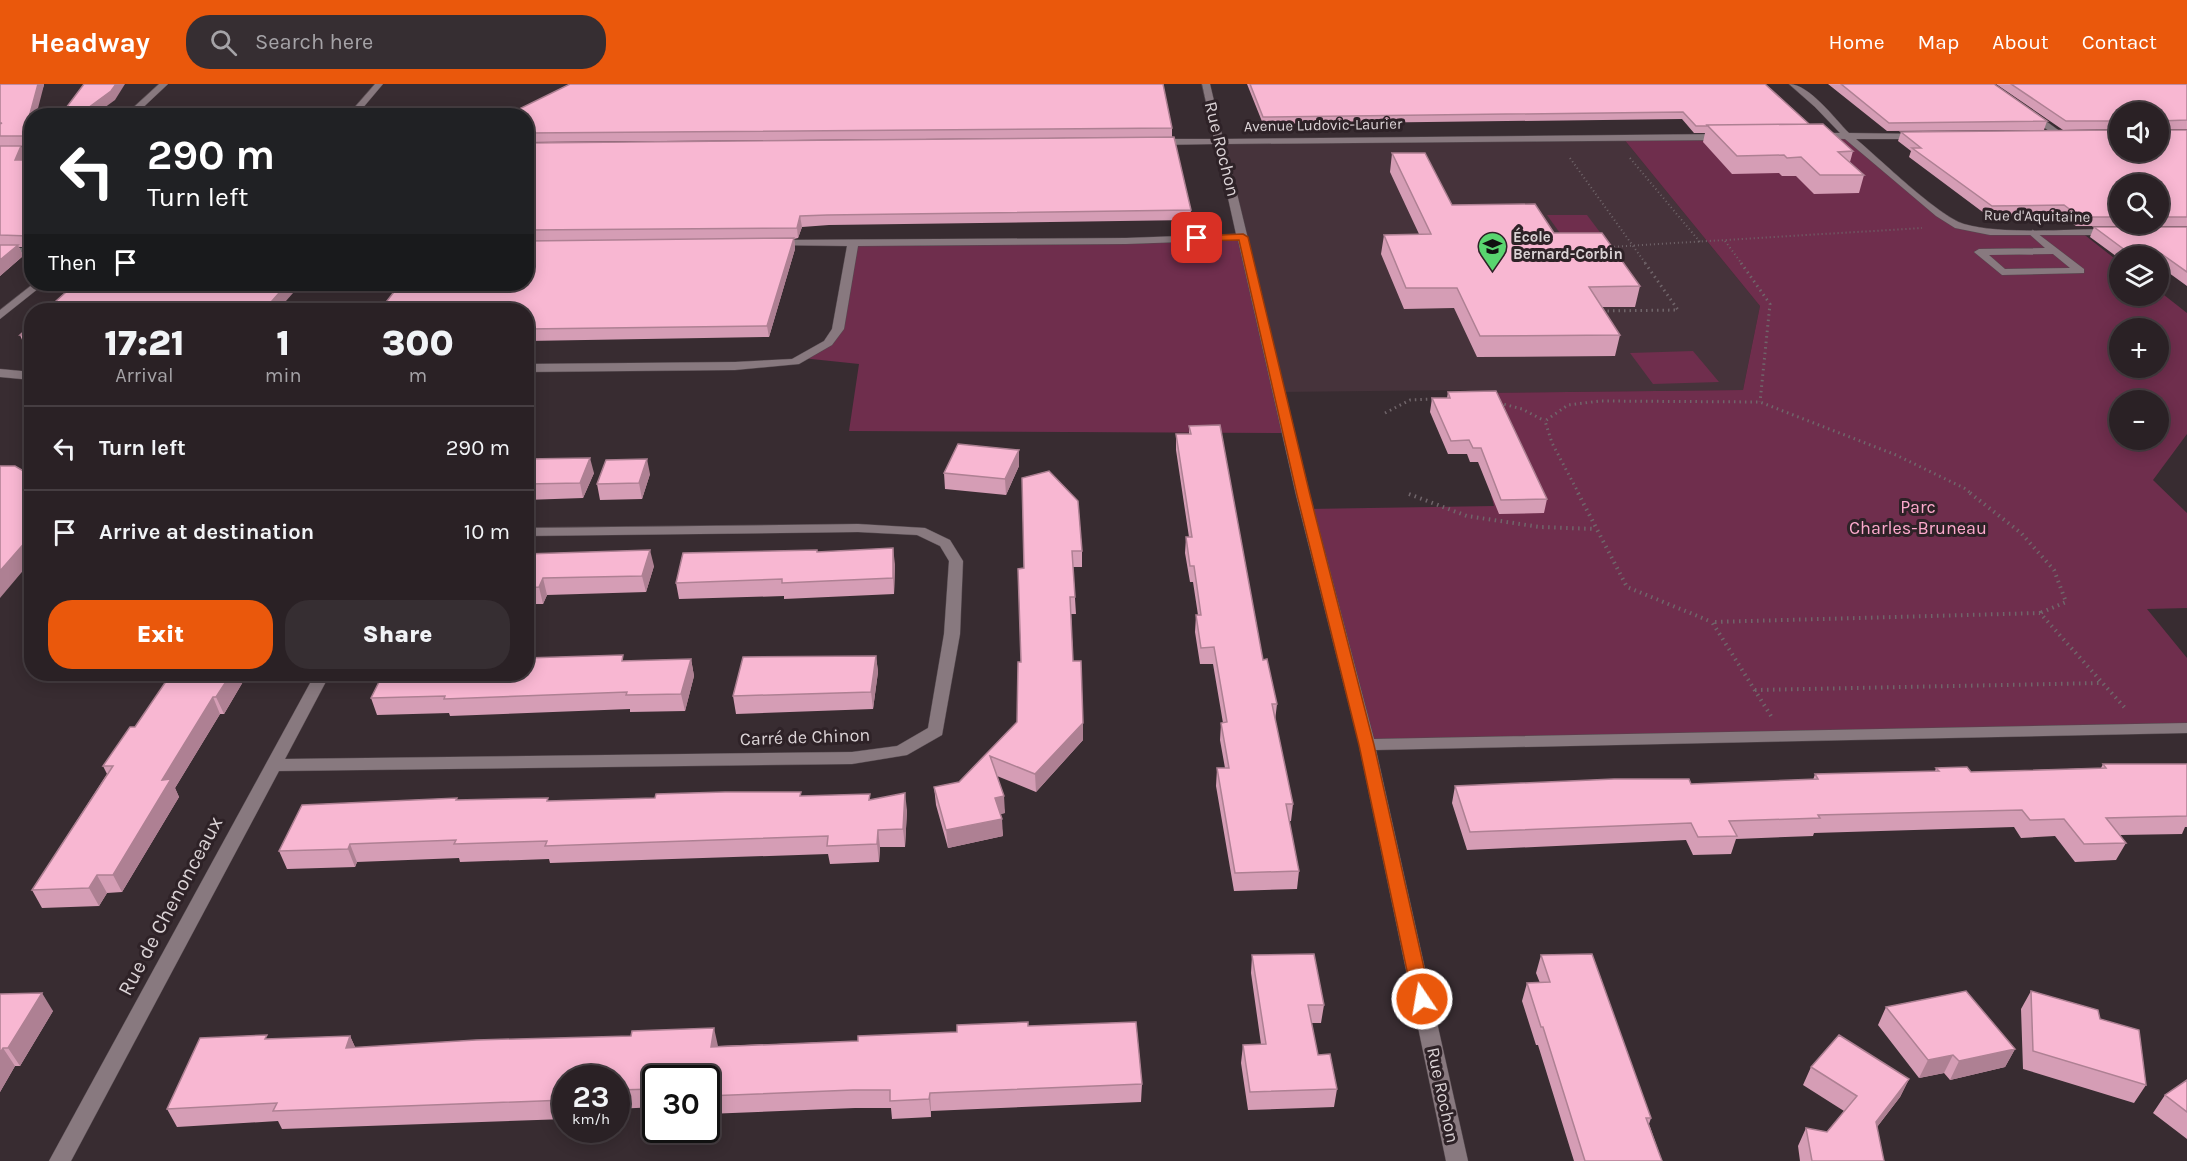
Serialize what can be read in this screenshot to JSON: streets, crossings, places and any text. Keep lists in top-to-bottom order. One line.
{"streets":{"street":["Avenue Ludovic-Laurier","Rue Rochon","Rue d'Aquitaine","Carré de Chinon","Rue de Chenonceaux"]},"crossings":[["Avenue Ludovic-Laurier","Rue Rochon"],["Carré de Chinon","Rue de Chenonceaux"]],"parks":["Parc Charles-Bruneau"],"places":{"school or university":["École Bernard-Corbin"]},"page":{"header":"Headway","search":"Search here","nav":["Home","Map","About","Contact"],"map_buttons":["+","−"],"turn":["290 m","Turn left"],"then":"Then","eta":["17:21","Arrival","1","min","300","m"],"list":[{"name":"Turn left","value":"290 m"},{"name":"Arrive at destination","value":"10 m"}],"buttons":["Exit","Share"],"speed":"23 km/h","limit":"30"}}
